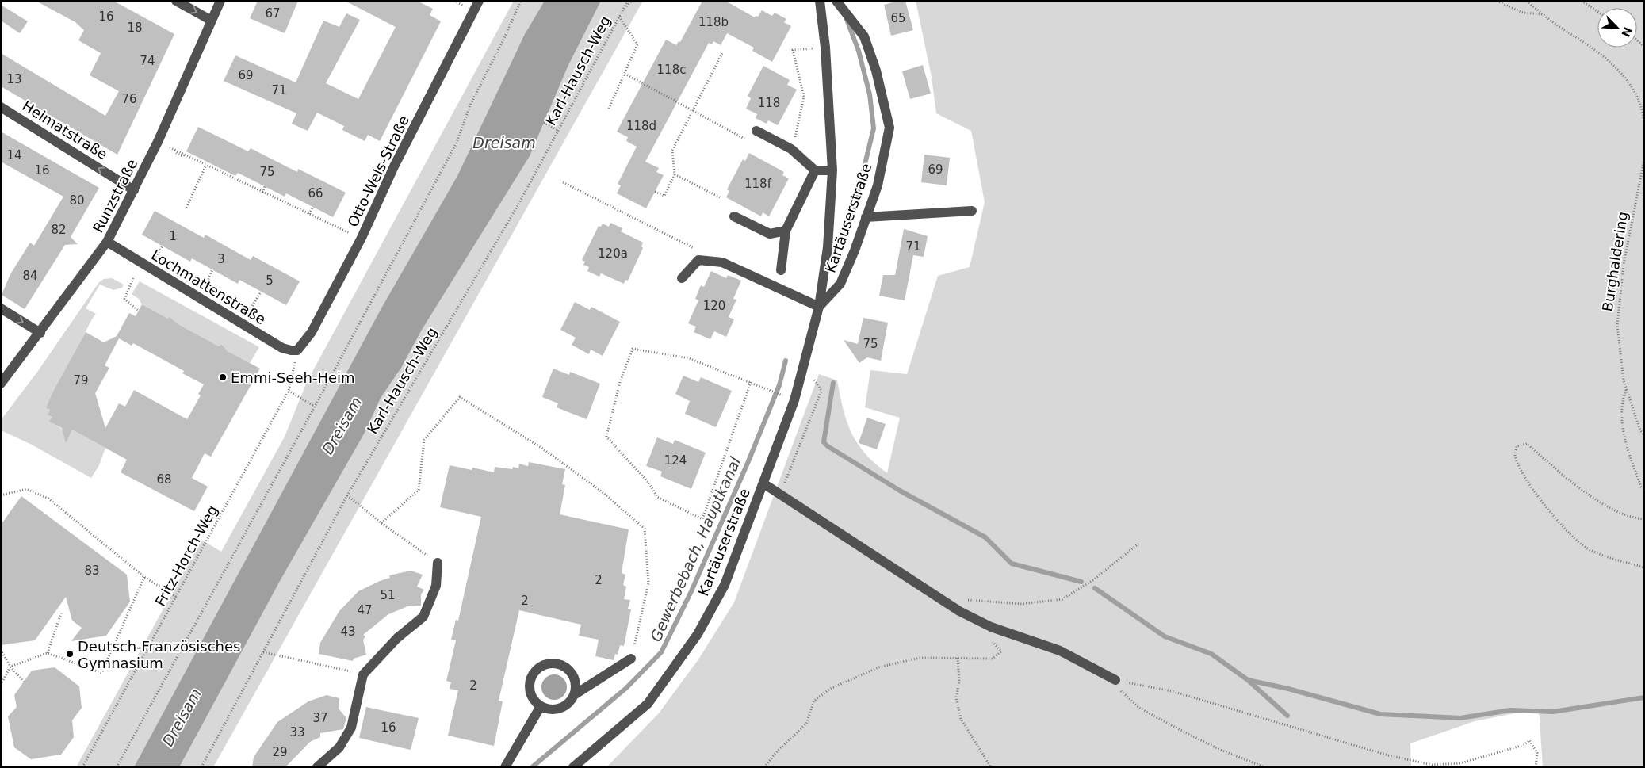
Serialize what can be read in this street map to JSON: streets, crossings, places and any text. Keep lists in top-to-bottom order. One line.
{"streets":{"street":["Heimatstraße","Otto-Wels-Straße","Runzstraße","Kartäuserstraße","Lochmattenstraße"],"path":["Karl-Hausch-Weg","Burghaldering","Fritz-Horch-Weg"]},"crossings":[["Heimatstraße","Runzstraße"],["Otto-Wels-Straße","Lochmattenstraße"],["Otto-Wels-Straße","Fritz-Horch-Weg"],["Runzstraße","Lochmattenstraße"],["Lochmattenstraße","Fritz-Horch-Weg"]],"one_way":["Heimatstraße"],"water":["Dreisam","Gewerbebach, Hauptkanal"],"places":["Emmi-Seeh-Heim","Deutsch-Französisches Gymnasium"],"house_numbers":["67","16","65","118b","18","74","118c","69","13","71","76","118","118d","14","69","16","75","118f","66","80","82","1","71","120a","3","84","5","120","75","79","124","68","83","2","51","2","47","43","2","37","16","33","29"],"north":"bottom right"}
